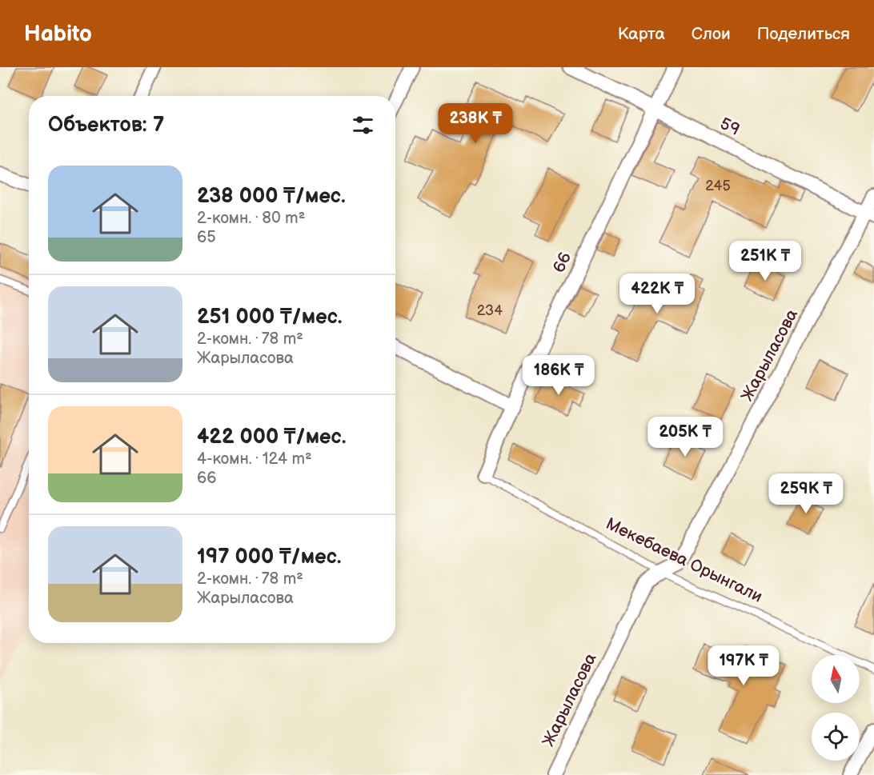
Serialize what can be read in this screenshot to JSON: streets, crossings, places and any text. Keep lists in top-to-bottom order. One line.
{"streets":{"street":["59","66","Жарыласова"],"lane":["Мекебаева Орынгали"]},"crossings":[["59","66"],["59","Жарыласова"],["66","Мекебаева Орынгали"],["Жарыласова","Мекебаева Орынгали"]],"house_numbers":["245","234"],"north":"top","page":{"header":"Habito","nav":["Карта","Слои","Поделиться"],"heading":"Объектов: 7","price":["238K ₸","251K ₸","422K ₸","186K ₸","205K ₸","259K ₸","197K ₸"],"list":[{"name":"238 000 ₸/мес.","note":"2-комн. · 80 m² · 65"},{"name":"251 000 ₸/мес.","note":"2-комн. · 78 m² · Жарыласова"},{"name":"422 000 ₸/мес.","note":"4-комн. · 124 m² · 66"},{"name":"197 000 ₸/мес.","note":"2-комн. · 78 m² · Жарыласова"}]}}
